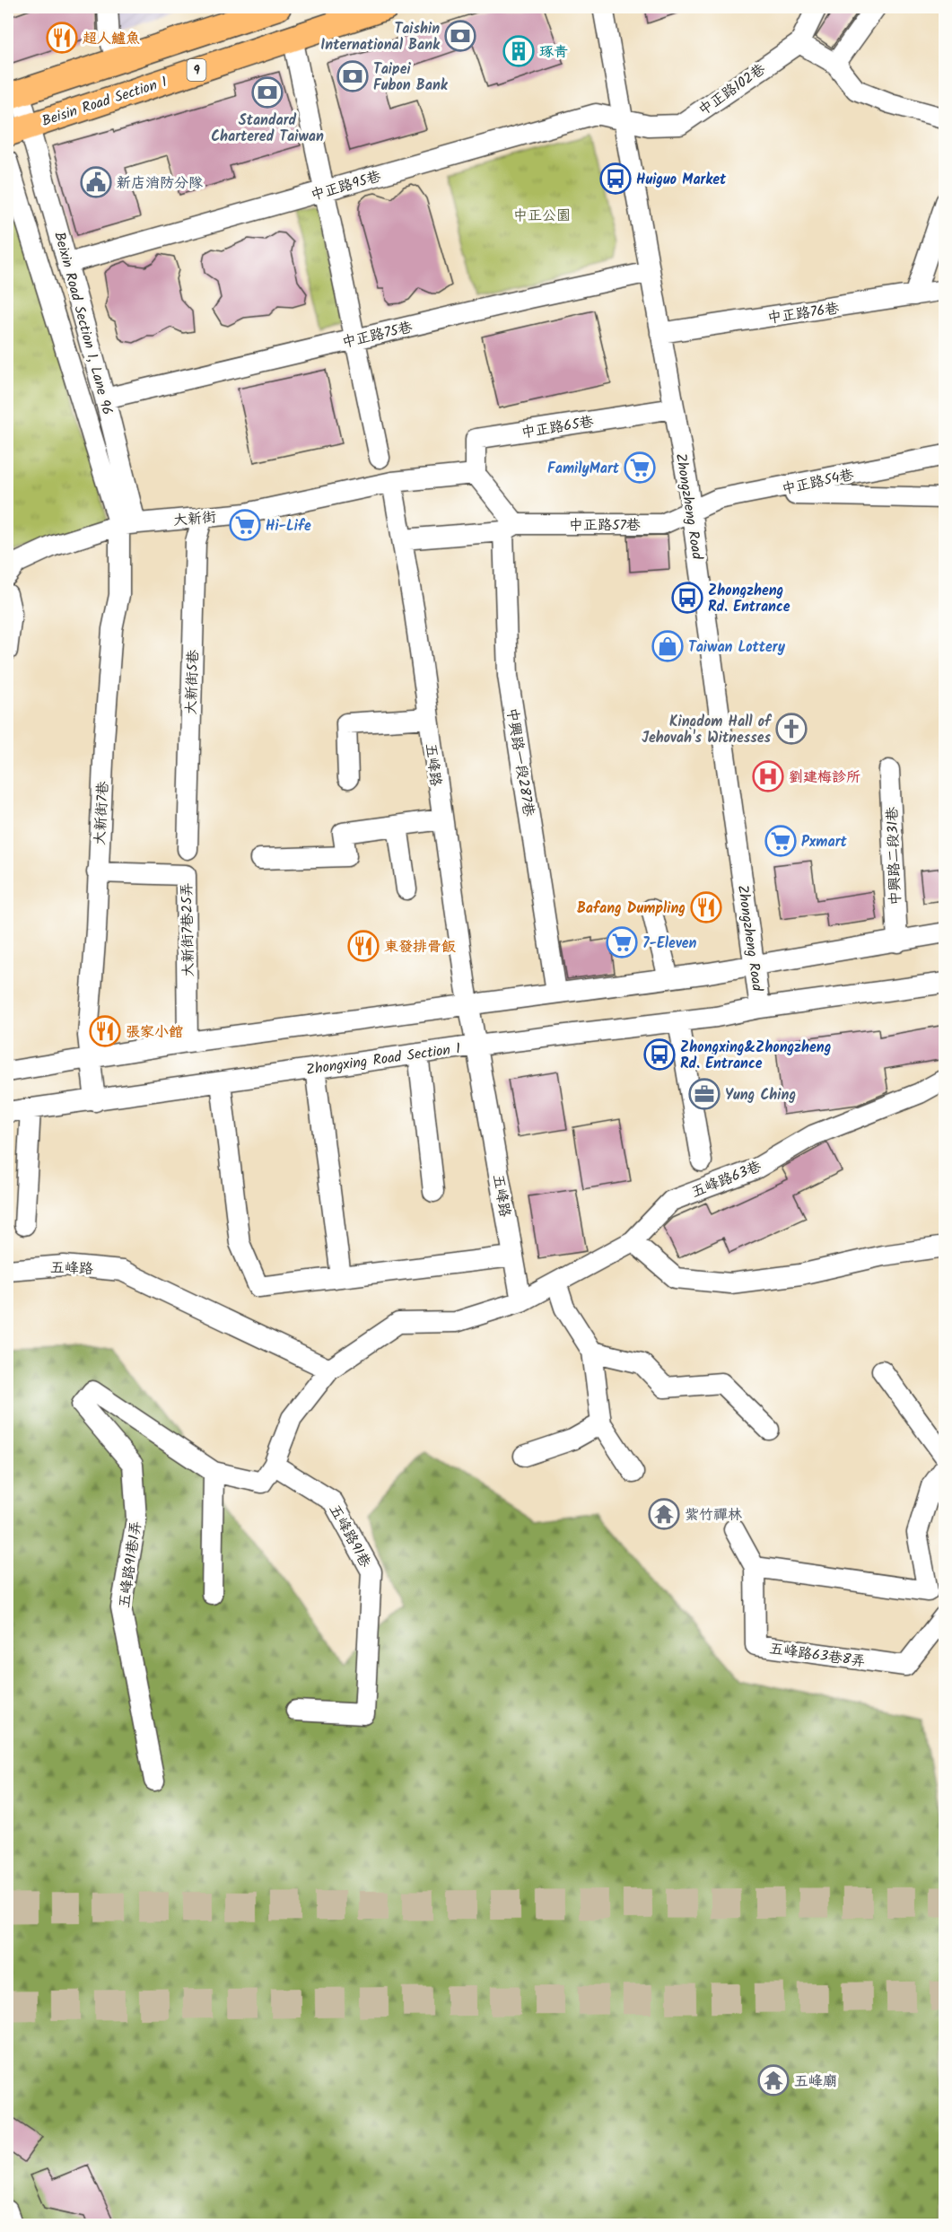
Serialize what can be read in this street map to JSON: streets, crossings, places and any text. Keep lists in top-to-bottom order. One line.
{"streets":{"main road":["9","Beisin Road Section 1"],"street":["中正路102巷","中正路95巷","中正路76巷","Beixin Road Section 1, Lane 96","中正路75巷","中正路65巷","中正路54巷","Zhongzheng Road","大新街","中正路57巷","大新街5巷","中興路一段287巷","五峰路","大新街7巷","中興路二段31巷","大新街7巷25弄","Zhongxing Road Section 1","五峰路63巷","五峰路91巷","五峰路91巷1弄","五峰路63巷8弄"]},"crossings":[["9","Beixin Road Section 1, Lane 96"],["中正路102巷","中正路95巷"],["中正路102巷","Zhongzheng Road"],["Beisin Road Section 1","Beixin Road Section 1, Lane 96"],["中正路95巷","Beixin Road Section 1, Lane 96"],["中正路95巷","Zhongzheng Road"],["中正路76巷","Zhongzheng Road"],["Beixin Road Section 1, Lane 96","中正路75巷"],["Beixin Road Section 1, Lane 96","大新街"],["Beixin Road Section 1, Lane 96","大新街7巷"],["中正路75巷","Zhongzheng Road"],["中正路65巷","Zhongzheng Road"],["中正路65巷","大新街"],["中正路54巷","Zhongzheng Road"],["中正路54巷","中正路57巷"],["Zhongzheng Road","中正路57巷"],["Zhongzheng Road","Zhongxing Road Section 1"],["大新街","大新街5巷"],["大新街","五峰路"],["大新街","大新街7巷"],["中正路57巷","中興路一段287巷"],["五峰路","Zhongxing Road Section 1"],["五峰路","五峰路63巷"],["大新街7巷","大新街7巷25弄"],["大新街7巷","Zhongxing Road Section 1"],["五峰路91巷","五峰路91巷1弄"]],"parks":["中正公園"],"places":{"bank":["Taishin International Bank","Taipei Fubon Bank","Standard Chartered Taiwan"],"restaurant":["超人鱸魚","Bafang Dumpling","東發排骨飯","張家小館"],"building":["琢青"],"bus stop":["Huiguo Market","Zhongzheng Rd. Entrance","Zhongxing&Zhongzheng Rd. Entrance"],"public building":["新店消防分隊"],"supermarket":["FamilyMart","Hi-Life","Pxmart","7-Eleven"],"shop":["Taiwan Lottery"],"church":["Kingdom Hall of Jehovah's Witnesses"],"hospital":["劉建梅診所"],"office":["Yung Ching"],"temple":["紫竹禪林","五峰廟"]}}
